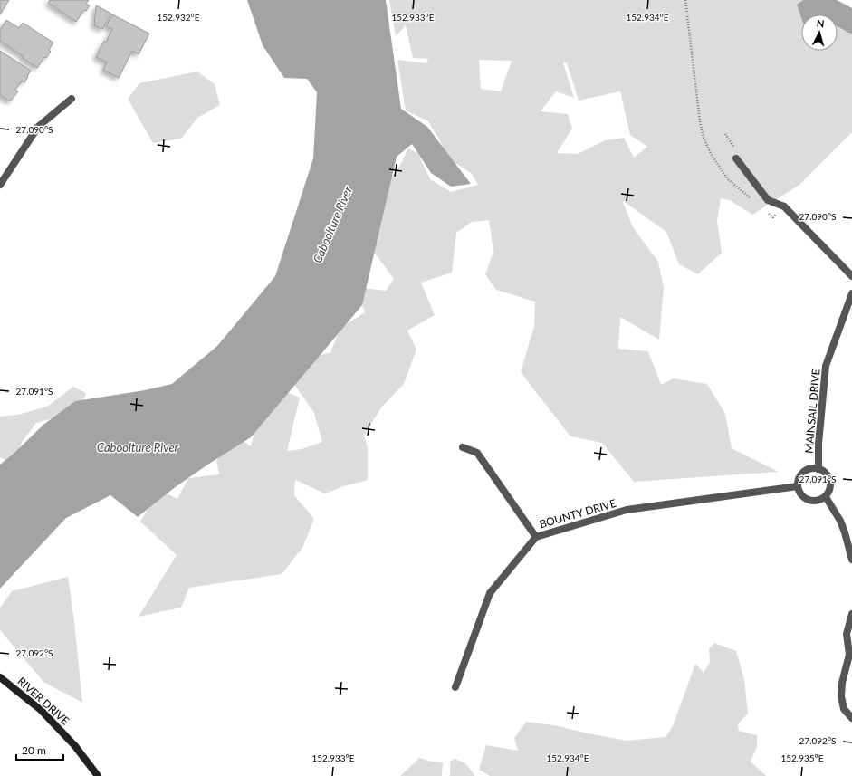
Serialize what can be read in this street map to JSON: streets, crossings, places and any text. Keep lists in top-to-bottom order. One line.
{"streets":{"main road":["RIVER DRIVE"],"street":["MAINSAIL DRIVE","BOUNTY DRIVE"]},"crossings":[["MAINSAIL DRIVE","BOUNTY DRIVE"]],"water":["Caboolture River"],"scale_bar":"20 m","north":"top","coordinates":["152.932°E","152.933°E","152.934°E","27.090°S","27.091°S","27.092°S","152.935°E"]}
